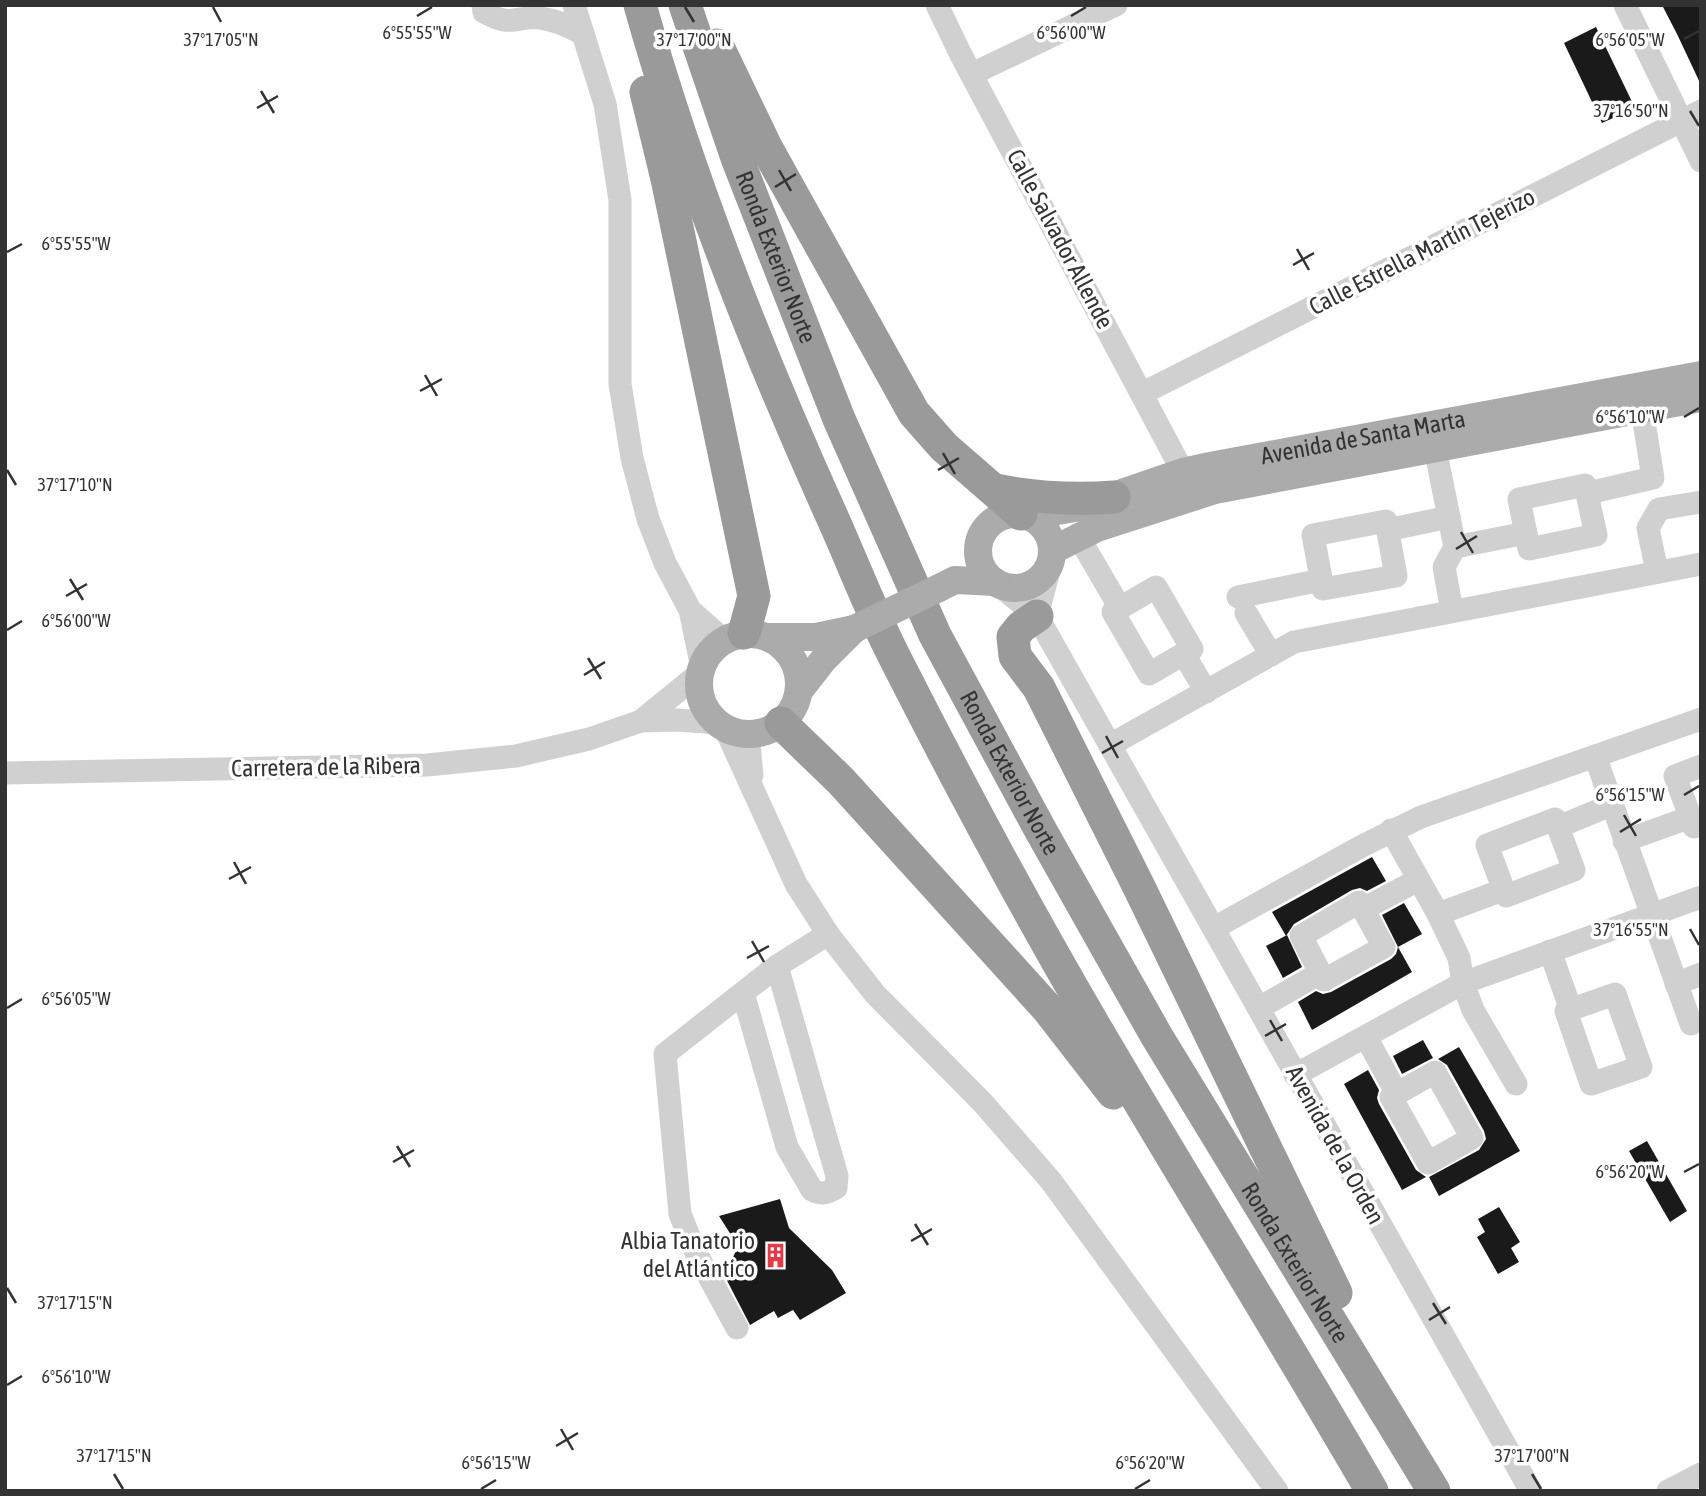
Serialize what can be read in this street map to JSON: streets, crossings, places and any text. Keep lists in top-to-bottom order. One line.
{"streets":{"highway":["Ronda Exterior Norte"],"main road":["Avenida de Santa Marta"],"street":["Calle Salvador Allende","Calle Estrella Martín Tejerizo","Carretera de la Ribera","Avenida de la Orden"]},"crossings":[["Calle Salvador Allende","Calle Estrella Martín Tejerizo"],["Calle Salvador Allende","Avenida de Santa Marta"],["Avenida de Santa Marta","Avenida de la Orden"]],"places":{"building":["Albia Tanatorio del Atlántico"]},"coordinates":["6°55'55\"W","6°56'00\"W","6°56'05\"W","37°17'05\"N","37°17'00\"N","37°16'50\"N","6°56'10\"W","37°17'10\"N","6°56'15\"W","37°16'55\"N","6°56'20\"W","37°17'15\"N"]}
